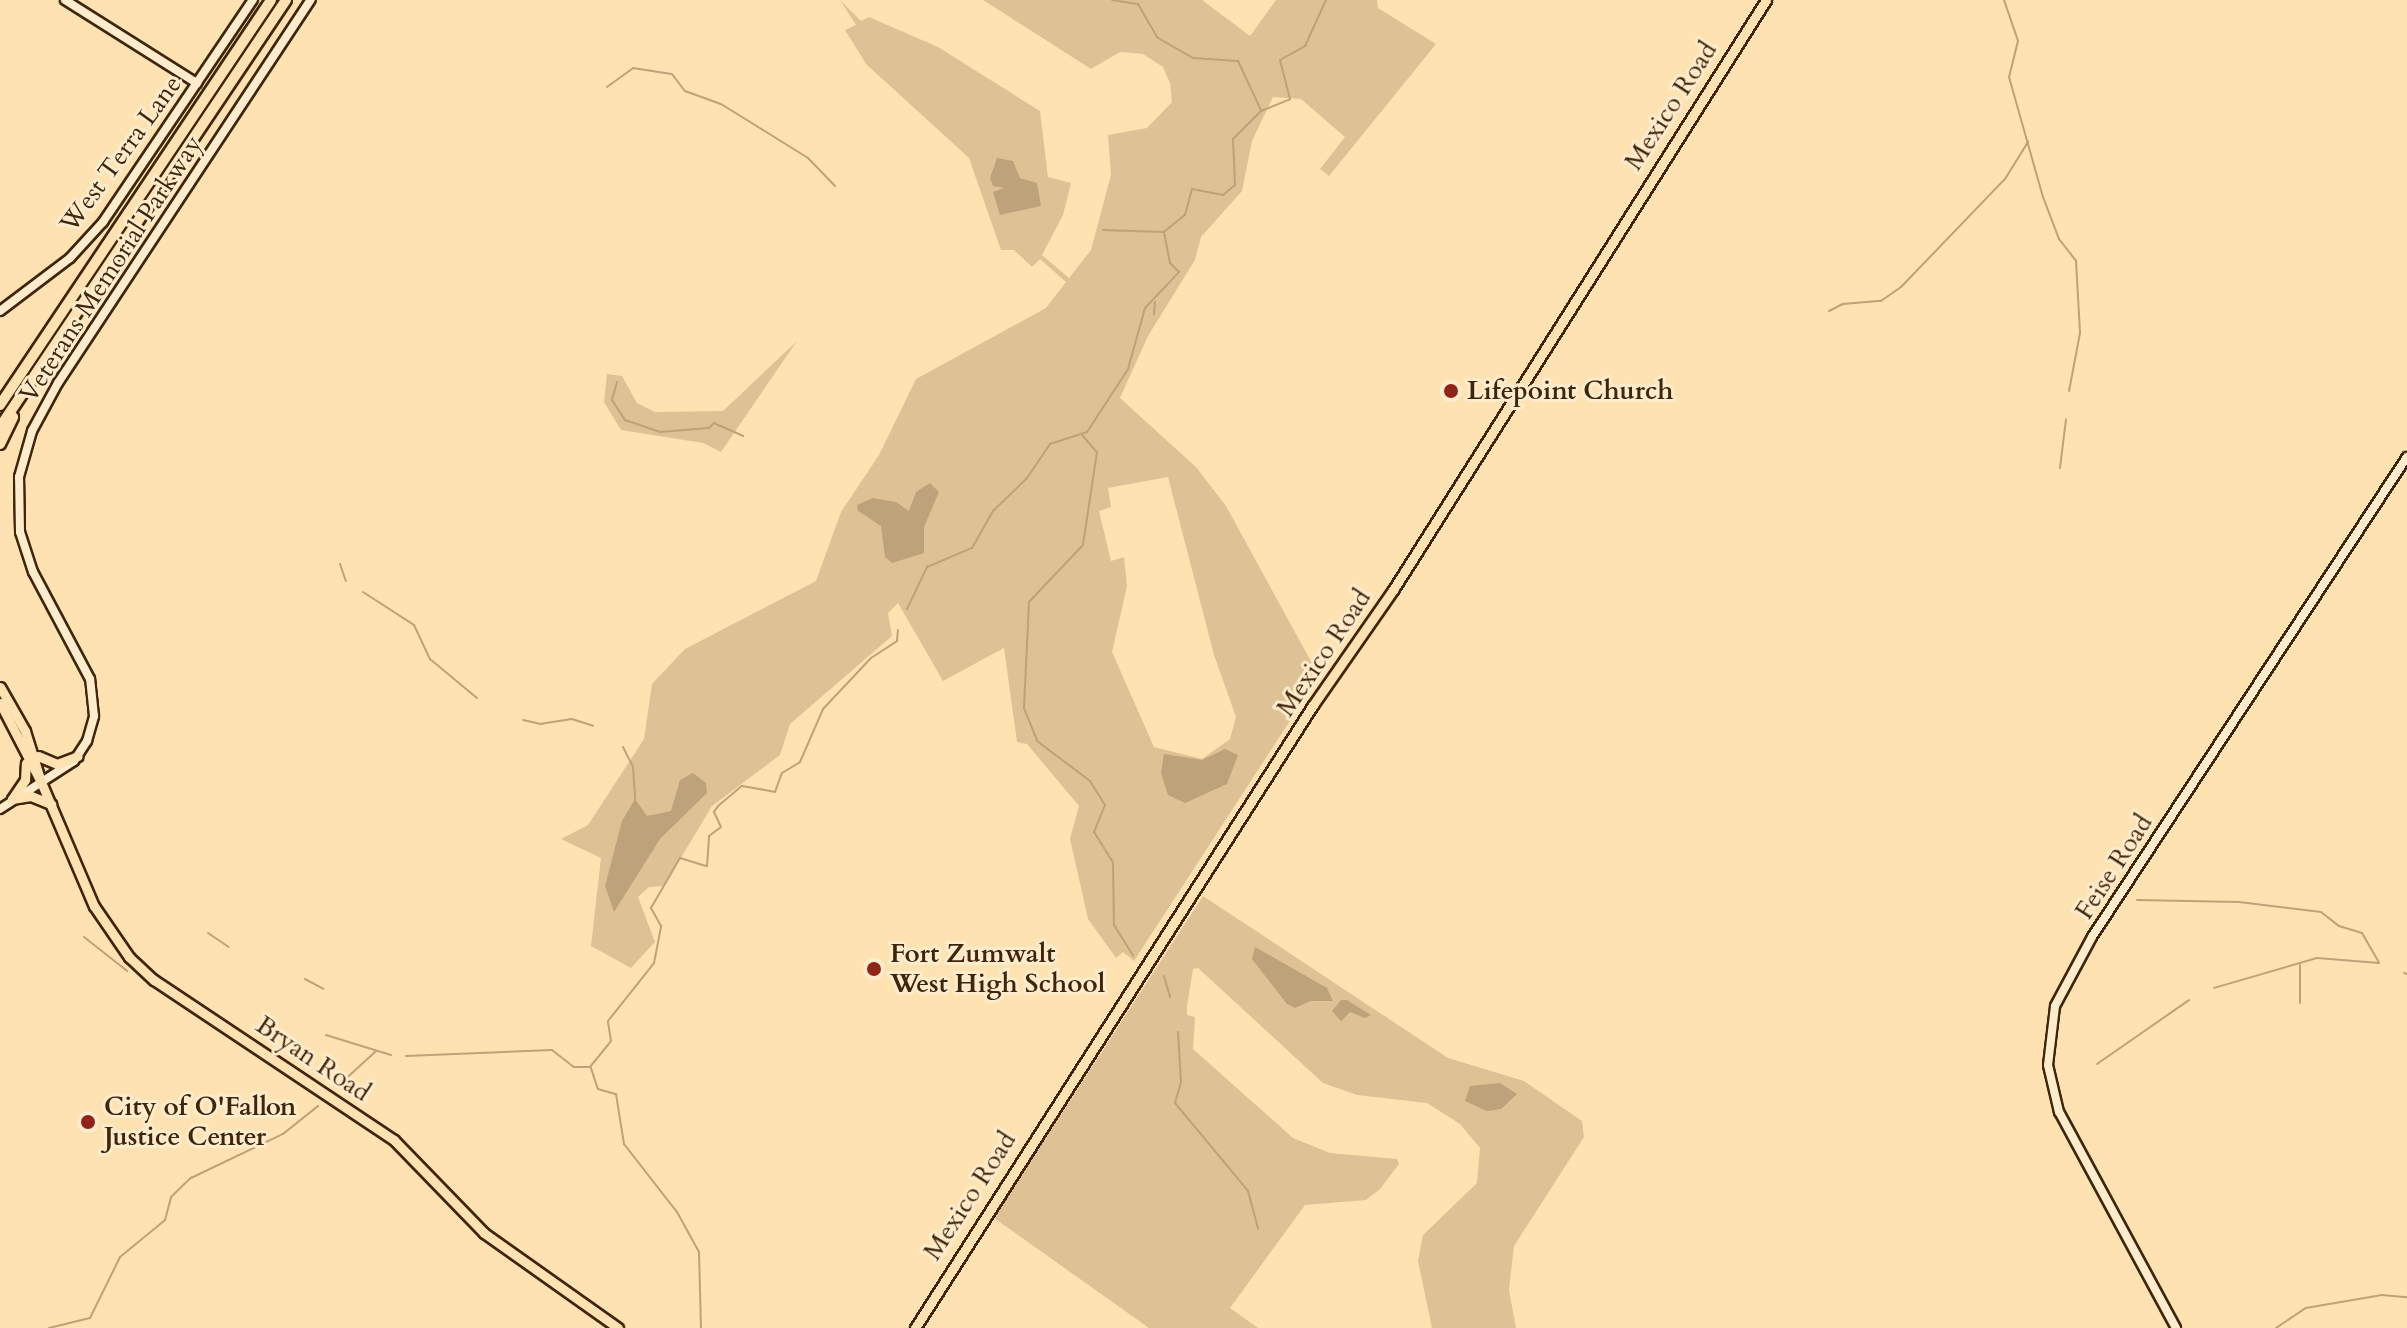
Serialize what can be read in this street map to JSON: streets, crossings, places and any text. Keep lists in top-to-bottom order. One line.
{"streets":{"main road":["Mexico Road","Bryan Road"],"street":["West Terra Lane","Veterans Memorial Parkway","Feise Road"]},"places":["Lifepoint Church","Fort Zumwalt West High School","City of O'Fallon Justice Center"]}
